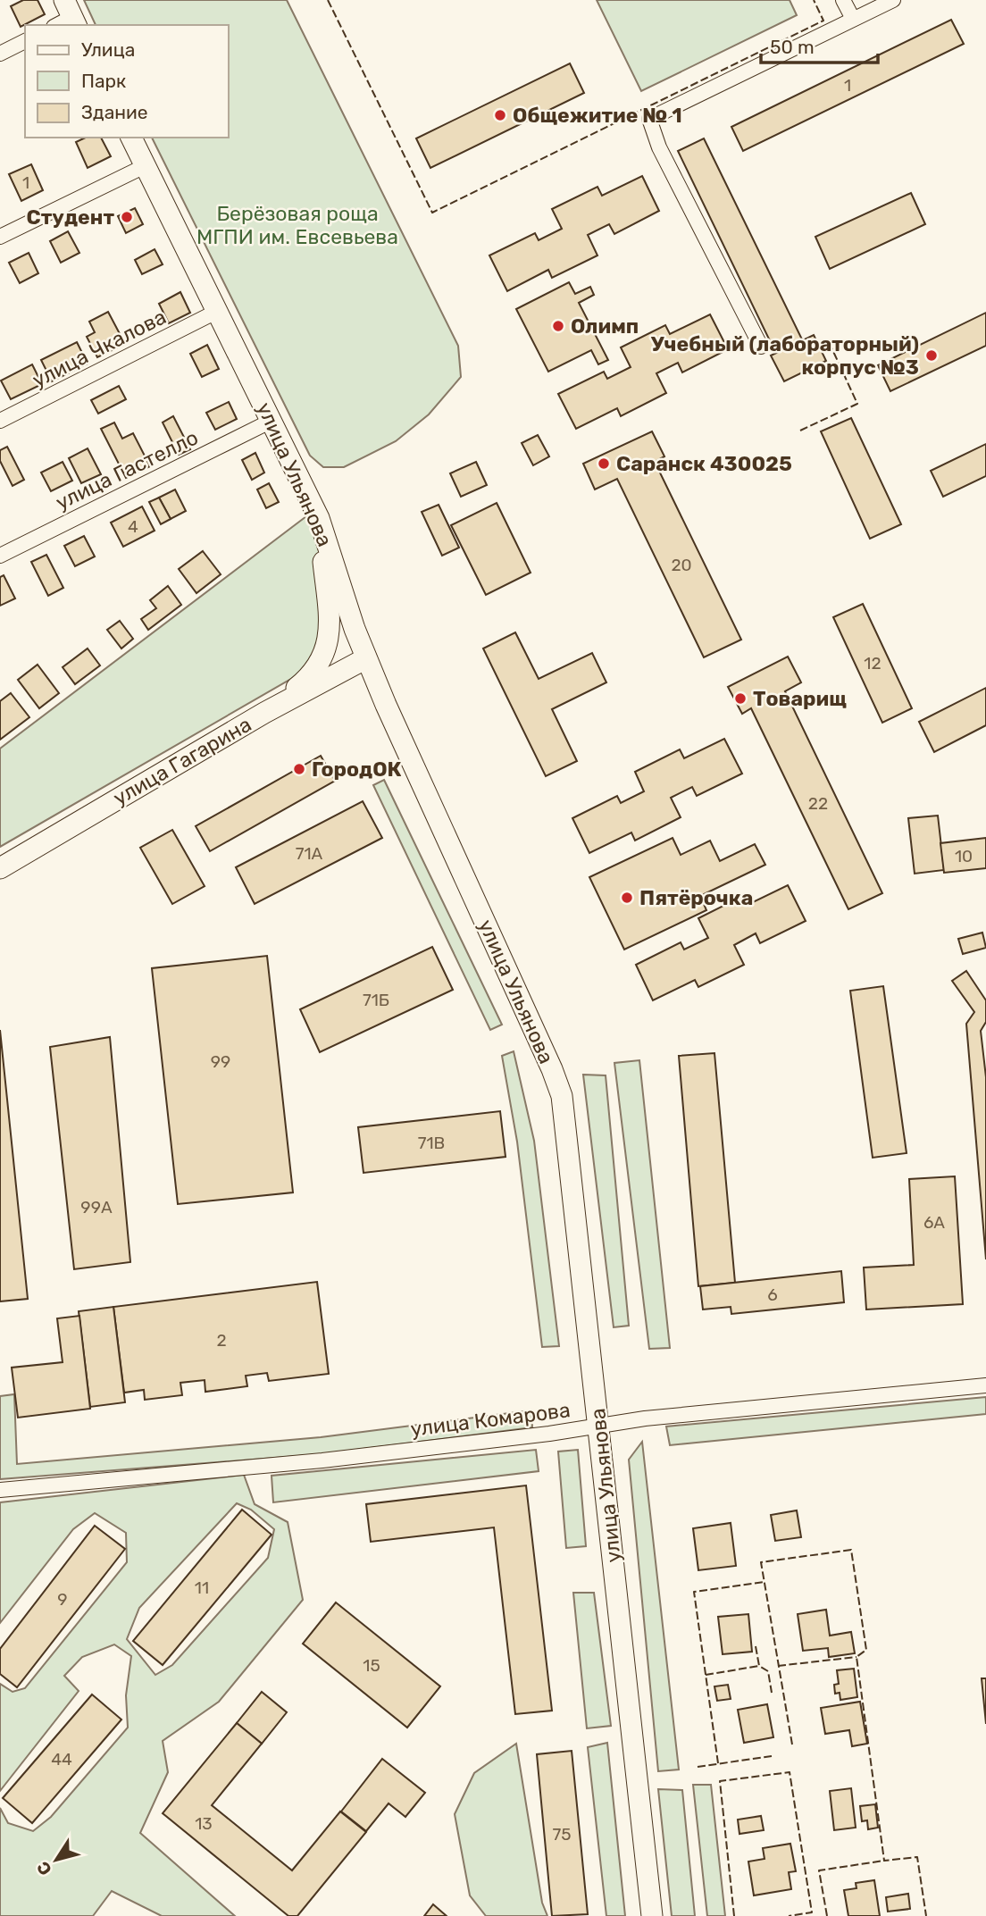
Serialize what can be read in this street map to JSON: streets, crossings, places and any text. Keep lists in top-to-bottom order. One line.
{"streets":{"main road":["улица Ульянова","улица Гагарина"],"street":["улица Чкалова","улица Гастелло","улица Комарова"]},"crossings":[["улица Чкалова","улица Ульянова"],["улица Гастелло","улица Ульянова"],["улица Ульянова","улица Гагарина"],["улица Ульянова","улица Комарова"]],"parks":["Берёзовая роща МГПИ им. Евсевьева"],"places":["Общежитие № 1","Студент","Олимп","Учебный (лабораторный) корпус №3","Саранск 430025","Товарищ","ГородОК","Пятёрочка"],"house_numbers":["1","1","4","20","12","22","71А","10","71Б","99","71В","99А","6А","6","2","11","9","15","44","13","75"],"legend":["Улица","Парк","Здание"],"scale_bar":"50 m","north":"bottom left"}
